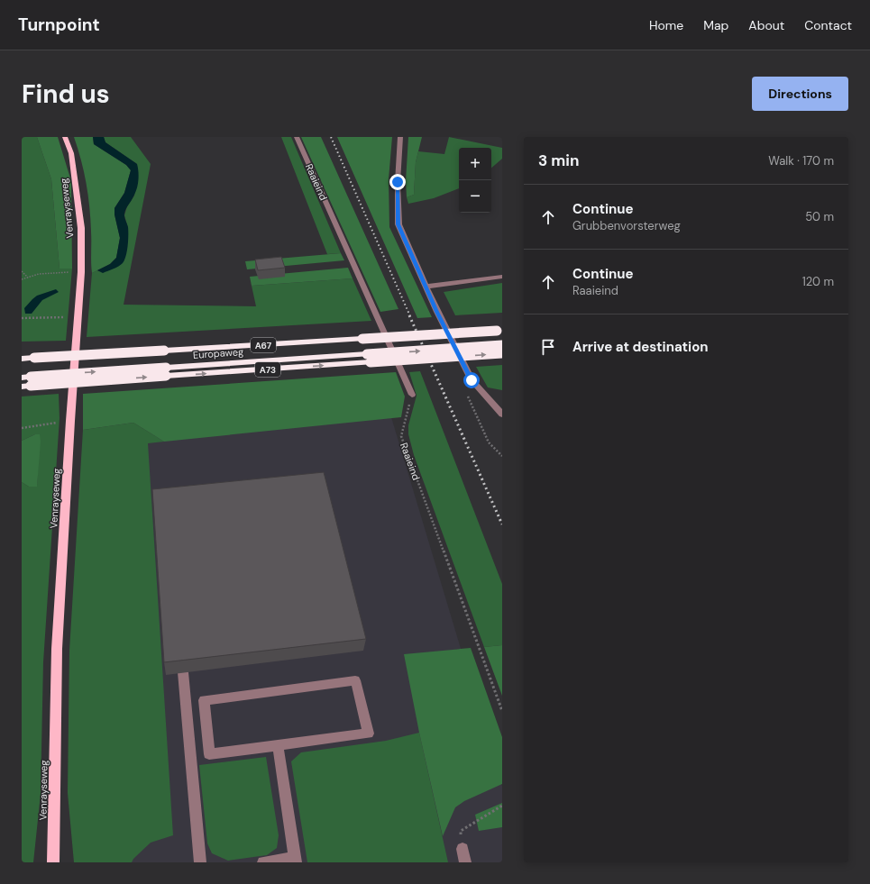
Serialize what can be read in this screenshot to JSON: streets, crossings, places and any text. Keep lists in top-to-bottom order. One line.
{"streets":{"highway":["A67","Europaweg","A73"],"main road":["Venrayseweg"],"street":["Raaieind"]},"page":{"header":"Turnpoint","nav":["Home","Map","About","Contact"],"buttons":"Directions","title":"Find us","heading":["3 min","Walk · 170 m"],"map_buttons":["+","−"],"list":[["Continue","Grubbenvorsterweg","50 m"],["Continue","Raaieind","120 m"],"Arrive at destination"]}}
